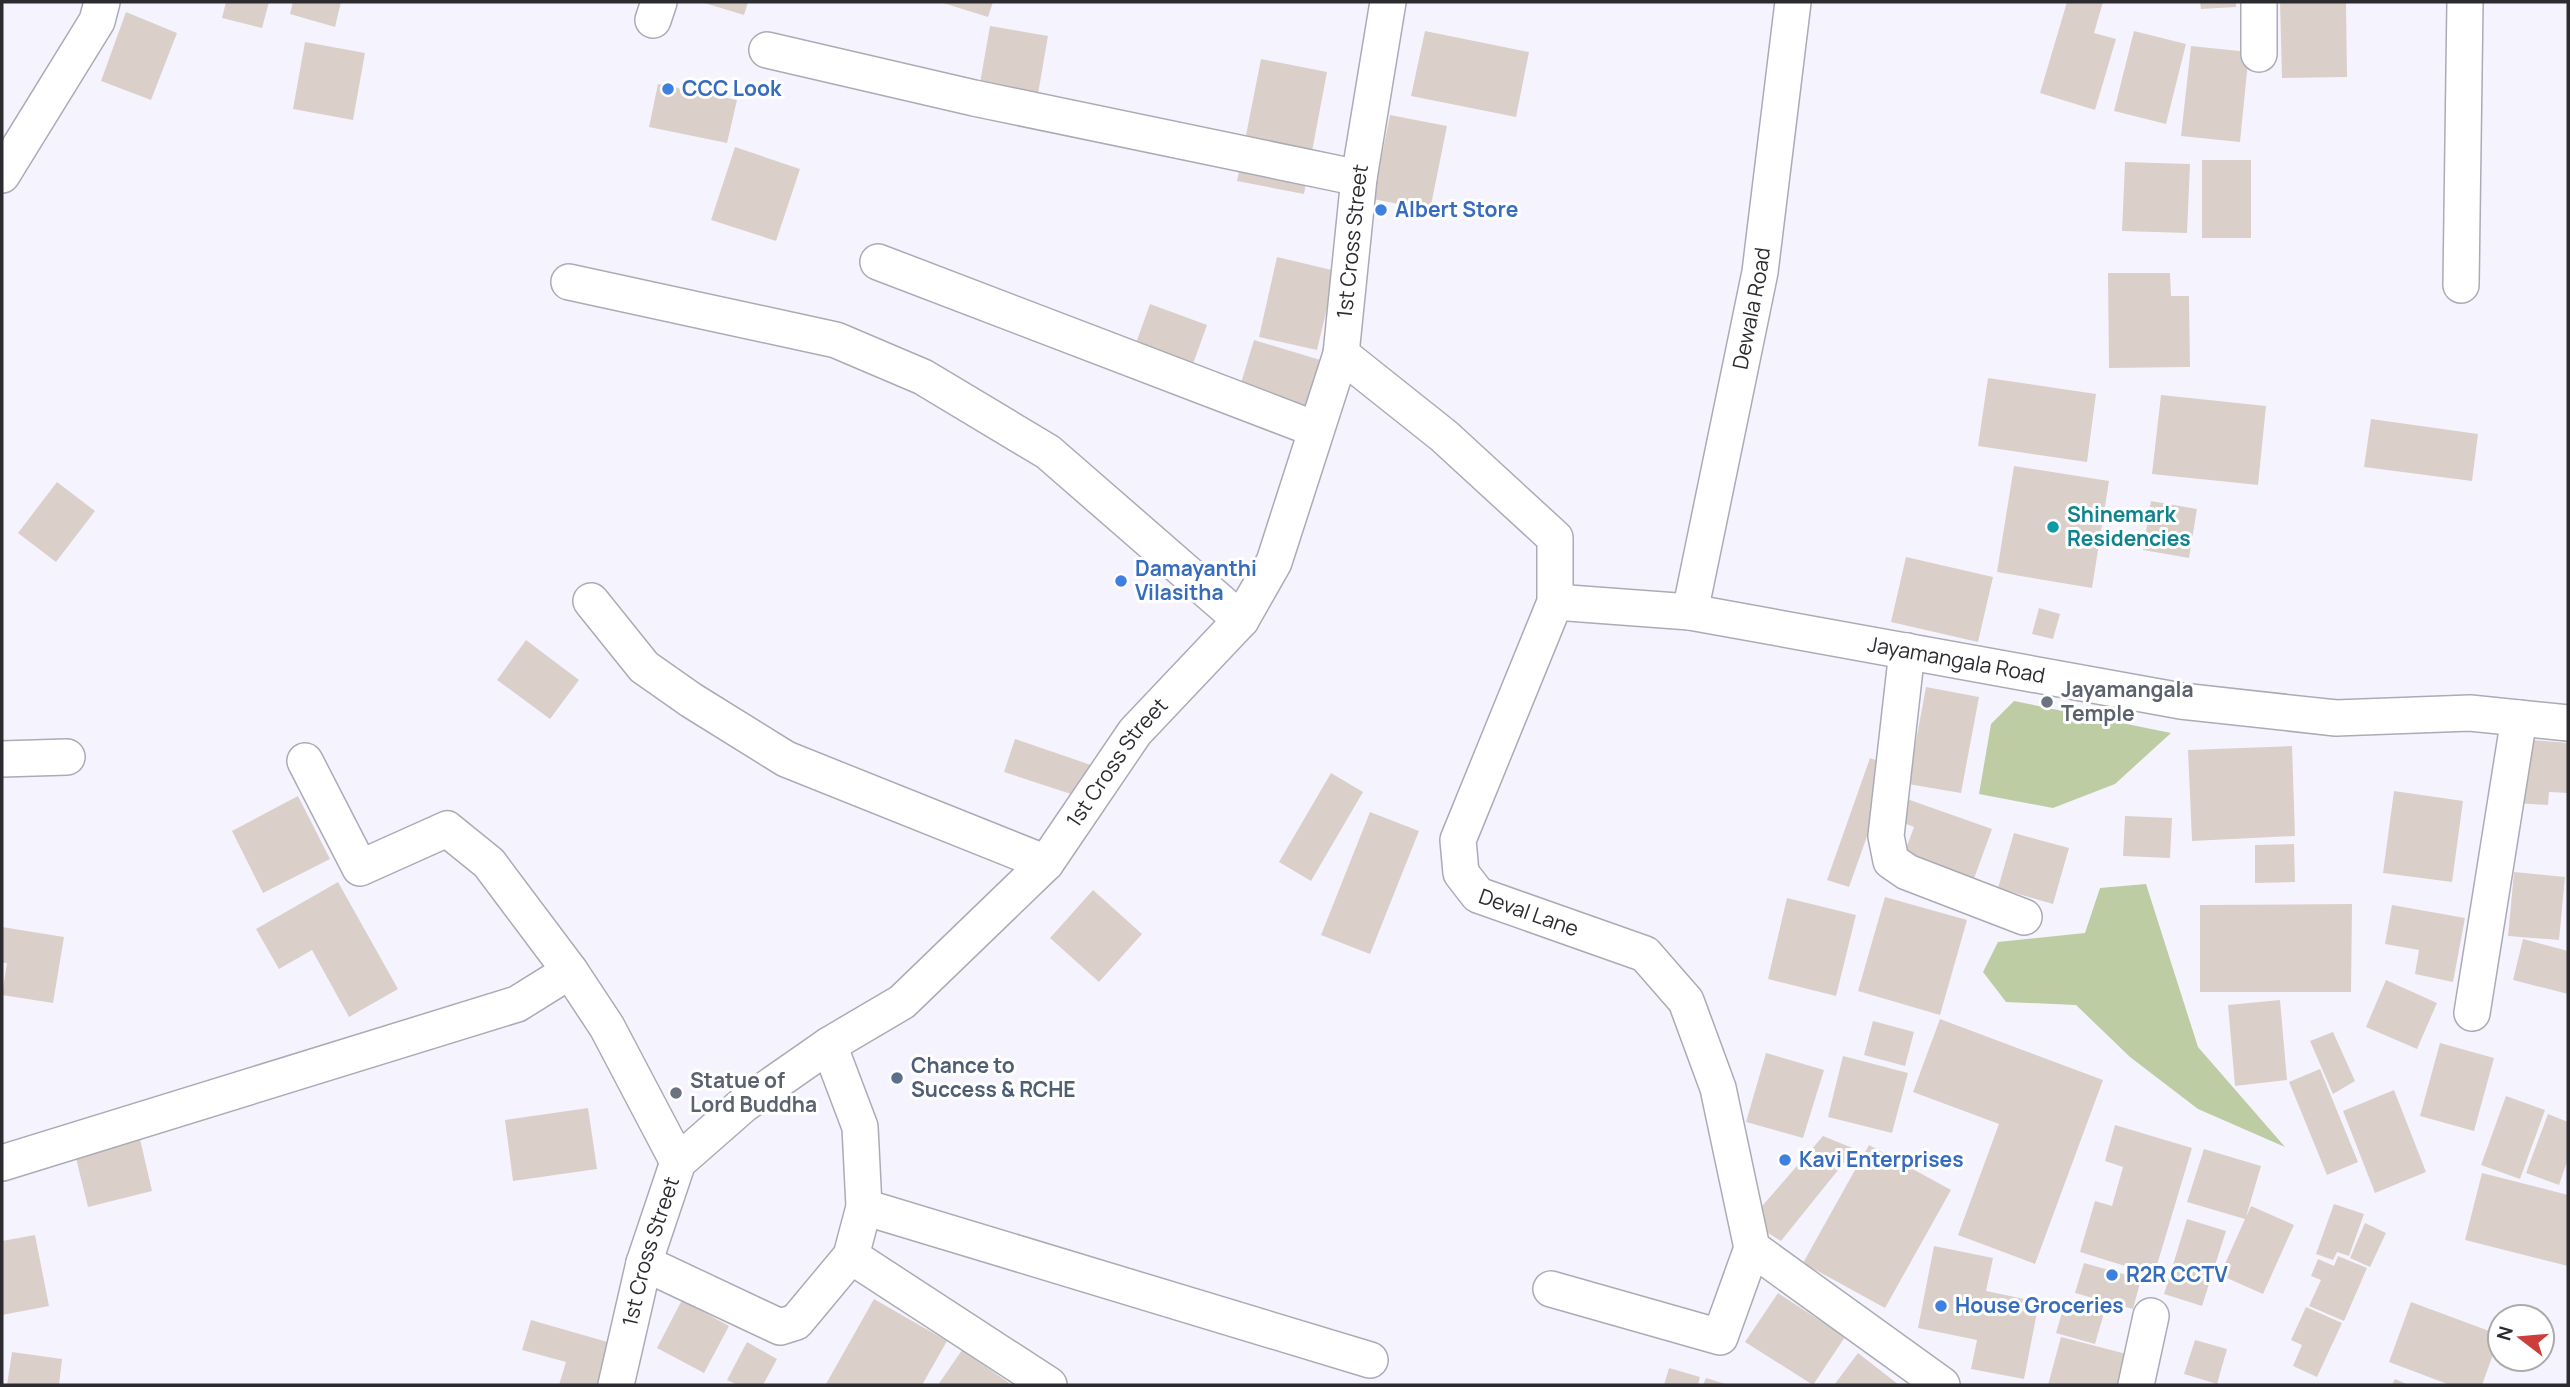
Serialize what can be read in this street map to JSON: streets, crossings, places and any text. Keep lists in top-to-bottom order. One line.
{"streets":{"street":["1st Cross Street","Dewala Road","Jayamangala Road","Deval Lane"]},"crossings":[["1st Cross Street","Deval Lane"],["Dewala Road","Jayamangala Road"],["Jayamangala Road","Deval Lane"]],"places":["CCC Look","Albert Store","Shinemark Residencies","Damayanthi Vilasitha","Jayamangala Temple","Chance to Success & RCHE","Statue of Lord Buddha","Kavi Enterprises","R2R CCTV","House Groceries"],"north":"left"}
